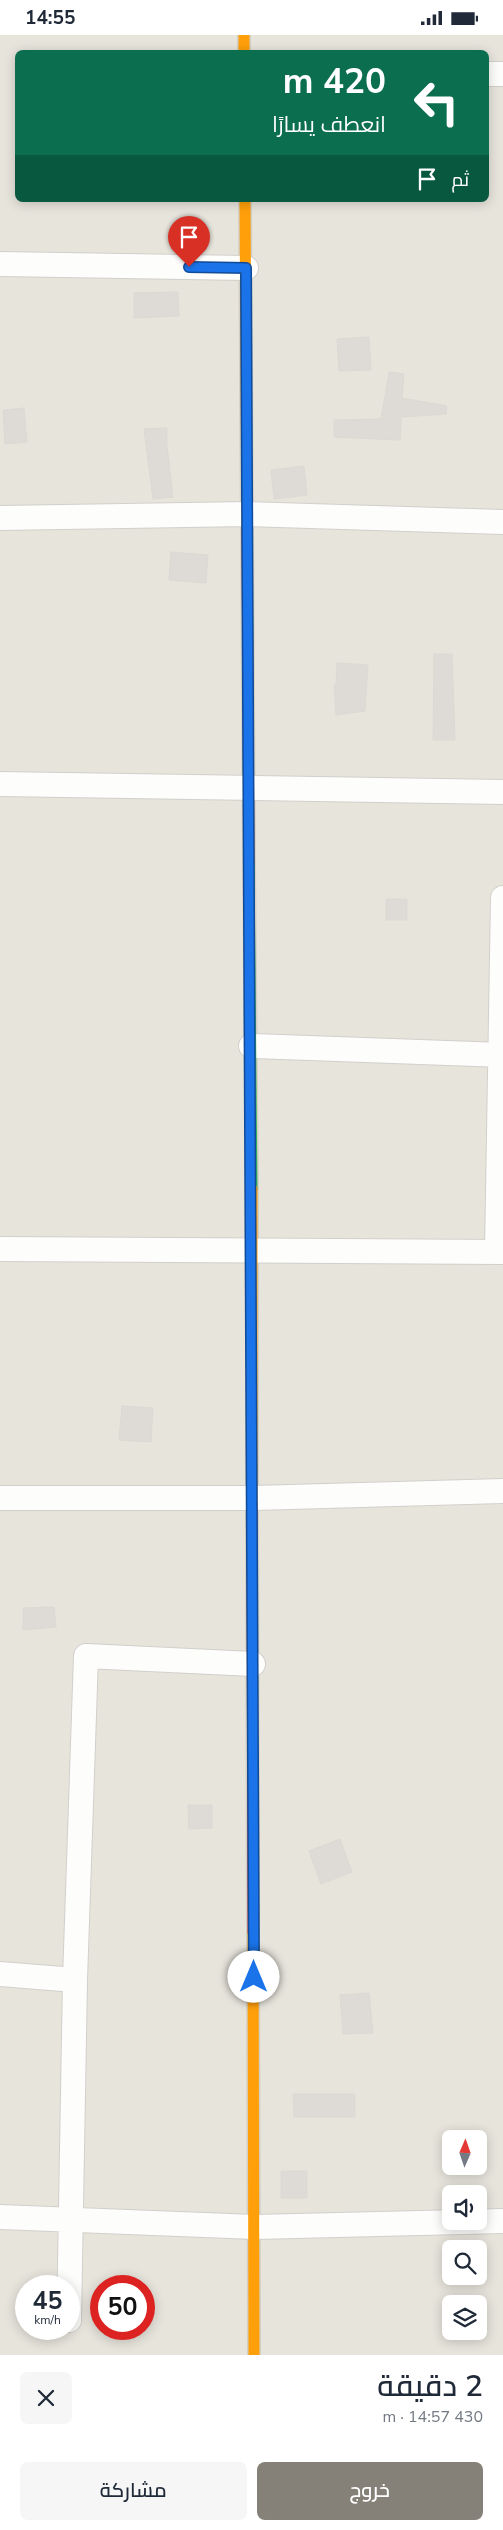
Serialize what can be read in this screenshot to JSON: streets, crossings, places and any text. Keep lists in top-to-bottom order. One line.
{"north":"top","page":{"status":"14:55","turn":["420 m","انعطف يسارًا"],"then":"ثم","speed":"45 km/h","limit":"50","heading":["2 دقيقة","430 m · 14:57"],"buttons":["خروج","مشاركة"]}}
